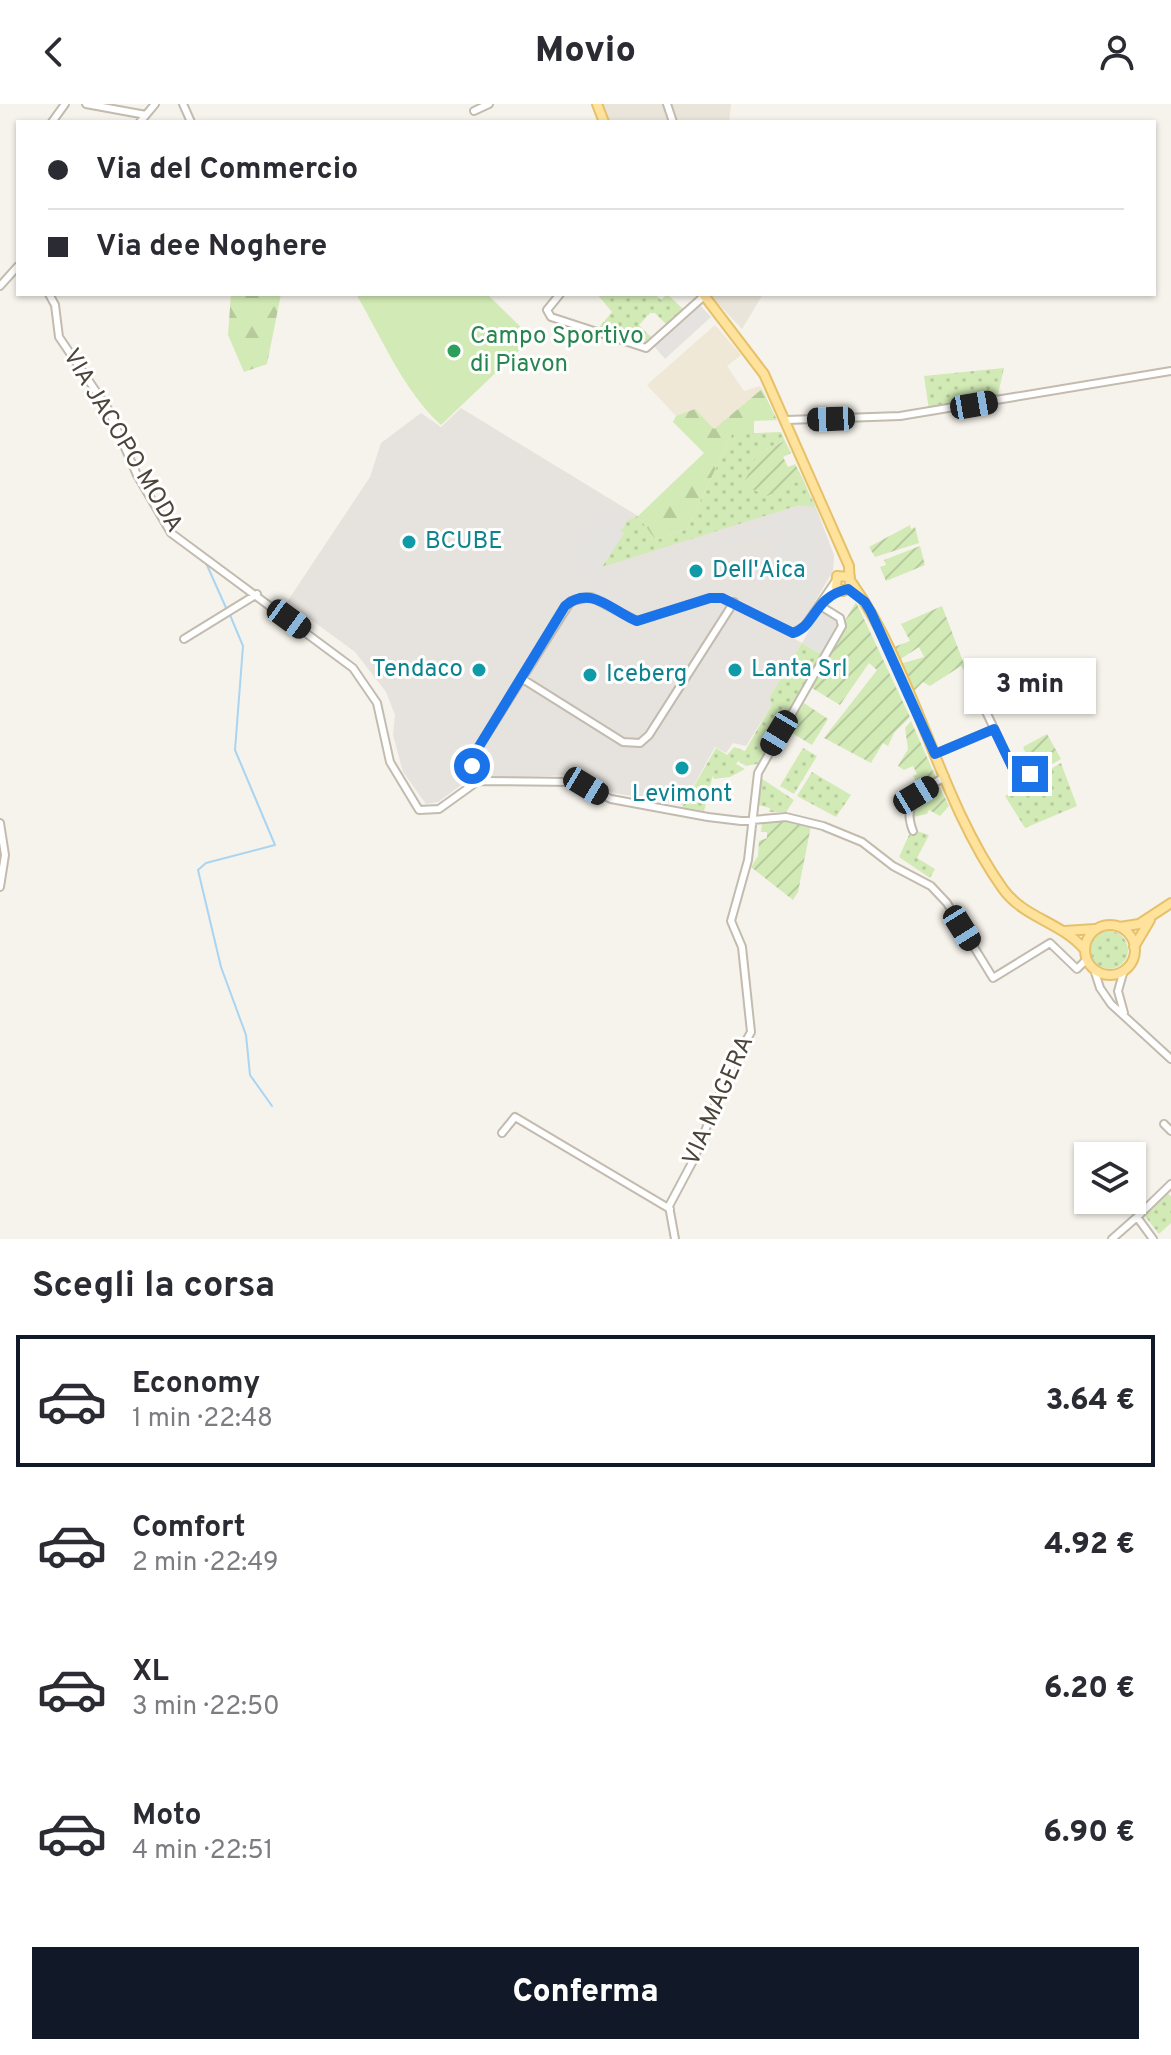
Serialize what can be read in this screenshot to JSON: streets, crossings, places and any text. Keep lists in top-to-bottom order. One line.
{"streets":{"street":["VIA JACOPO MODA","VIA MAGERA"]},"crossings":[["VIA JACOPO MODA","VIA MAGERA"]],"places":["Campo Sportivo di Piavon","BCUBE","Dell'Aica","Tendaco","Lanta Srl","Iceberg","Levimont"],"page":{"header":"Movio","banner":["Via del Commercio","Via dee Noghere"],"bubble":"3 min","heading":"Scegli la corsa","list":[{"name":"Economy","note":"1 min · 22:48","value":"3.64 €"},{"name":"Comfort","note":"2 min · 22:49","value":"4.92 €"},{"name":"XL","note":"3 min · 22:50","value":"6.20 €"},{"name":"Moto","note":"4 min · 22:51","value":"6.90 €"}],"buttons":"Conferma"}}
